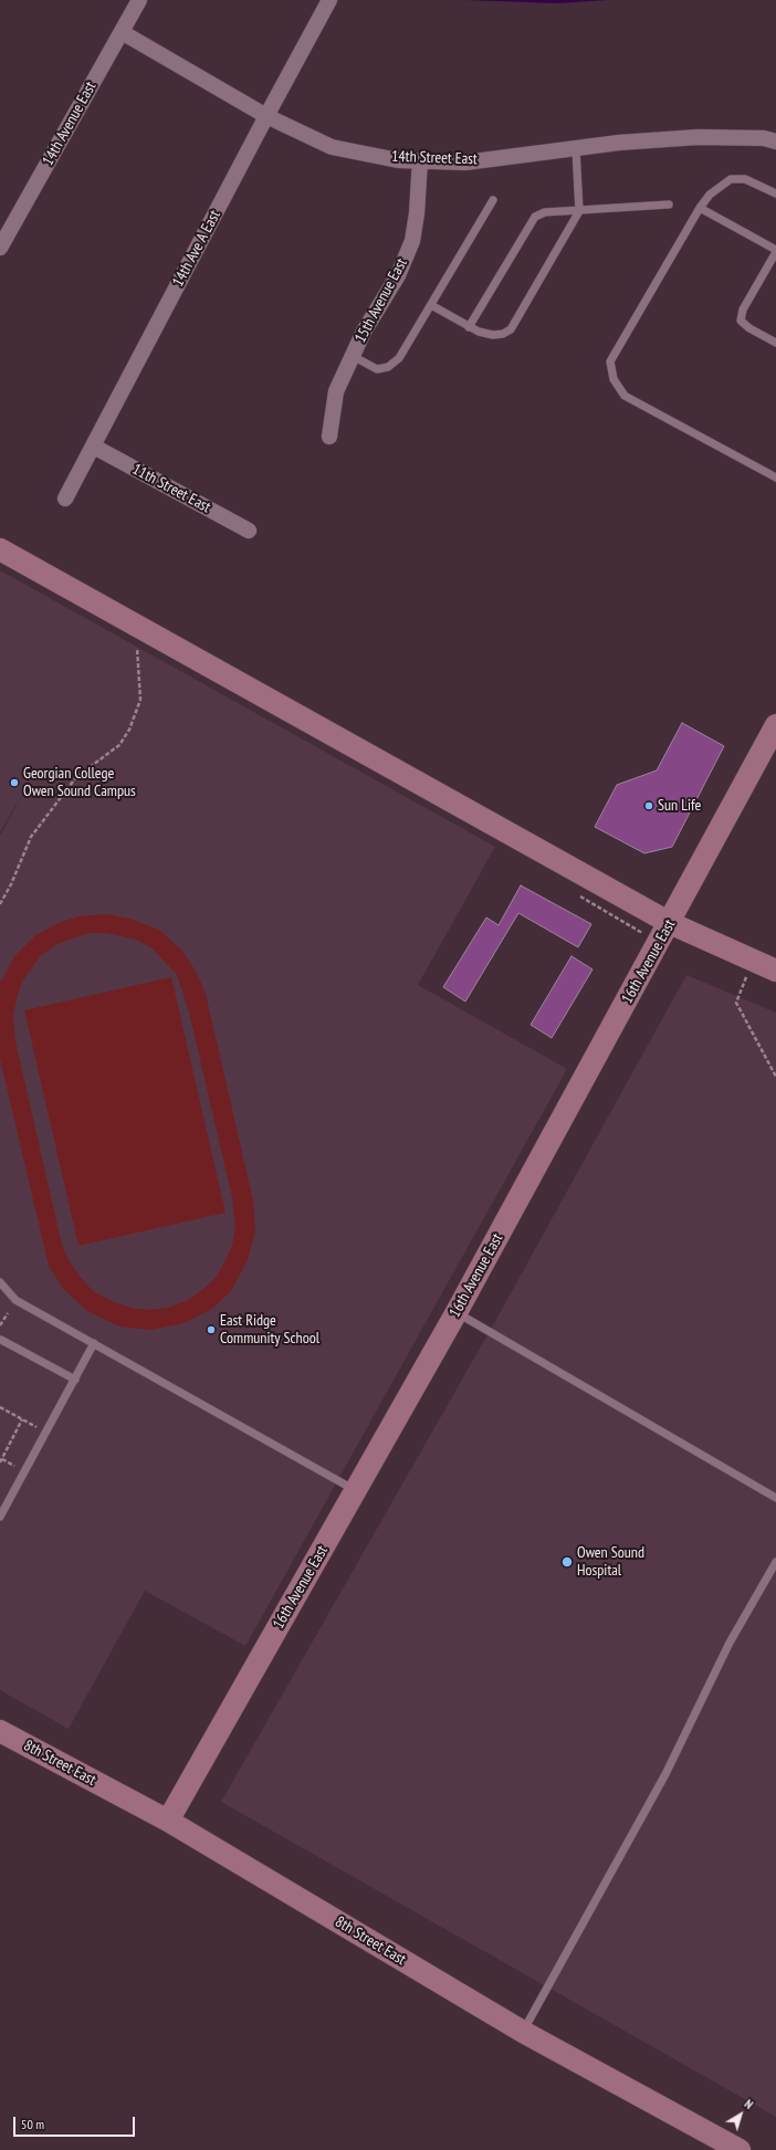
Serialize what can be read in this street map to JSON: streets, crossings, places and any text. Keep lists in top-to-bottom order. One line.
{"streets":{"street":["14th Avenue East","14th Street East","14th Ave A East","15th Avenue East","11th Street East","16th Avenue East","8th Street East"]},"crossings":[["14th Avenue East","14th Street East"],["14th Street East","14th Ave A East"],["14th Street East","15th Avenue East"],["14th Ave A East","11th Street East"],["16th Avenue East","8th Street East"]],"places":["Georgian College Owen Sound Campus","Sun Life","East Ridge Community School","Owen Sound Hospital"],"scale_bar":"50 m","north":"top right"}
